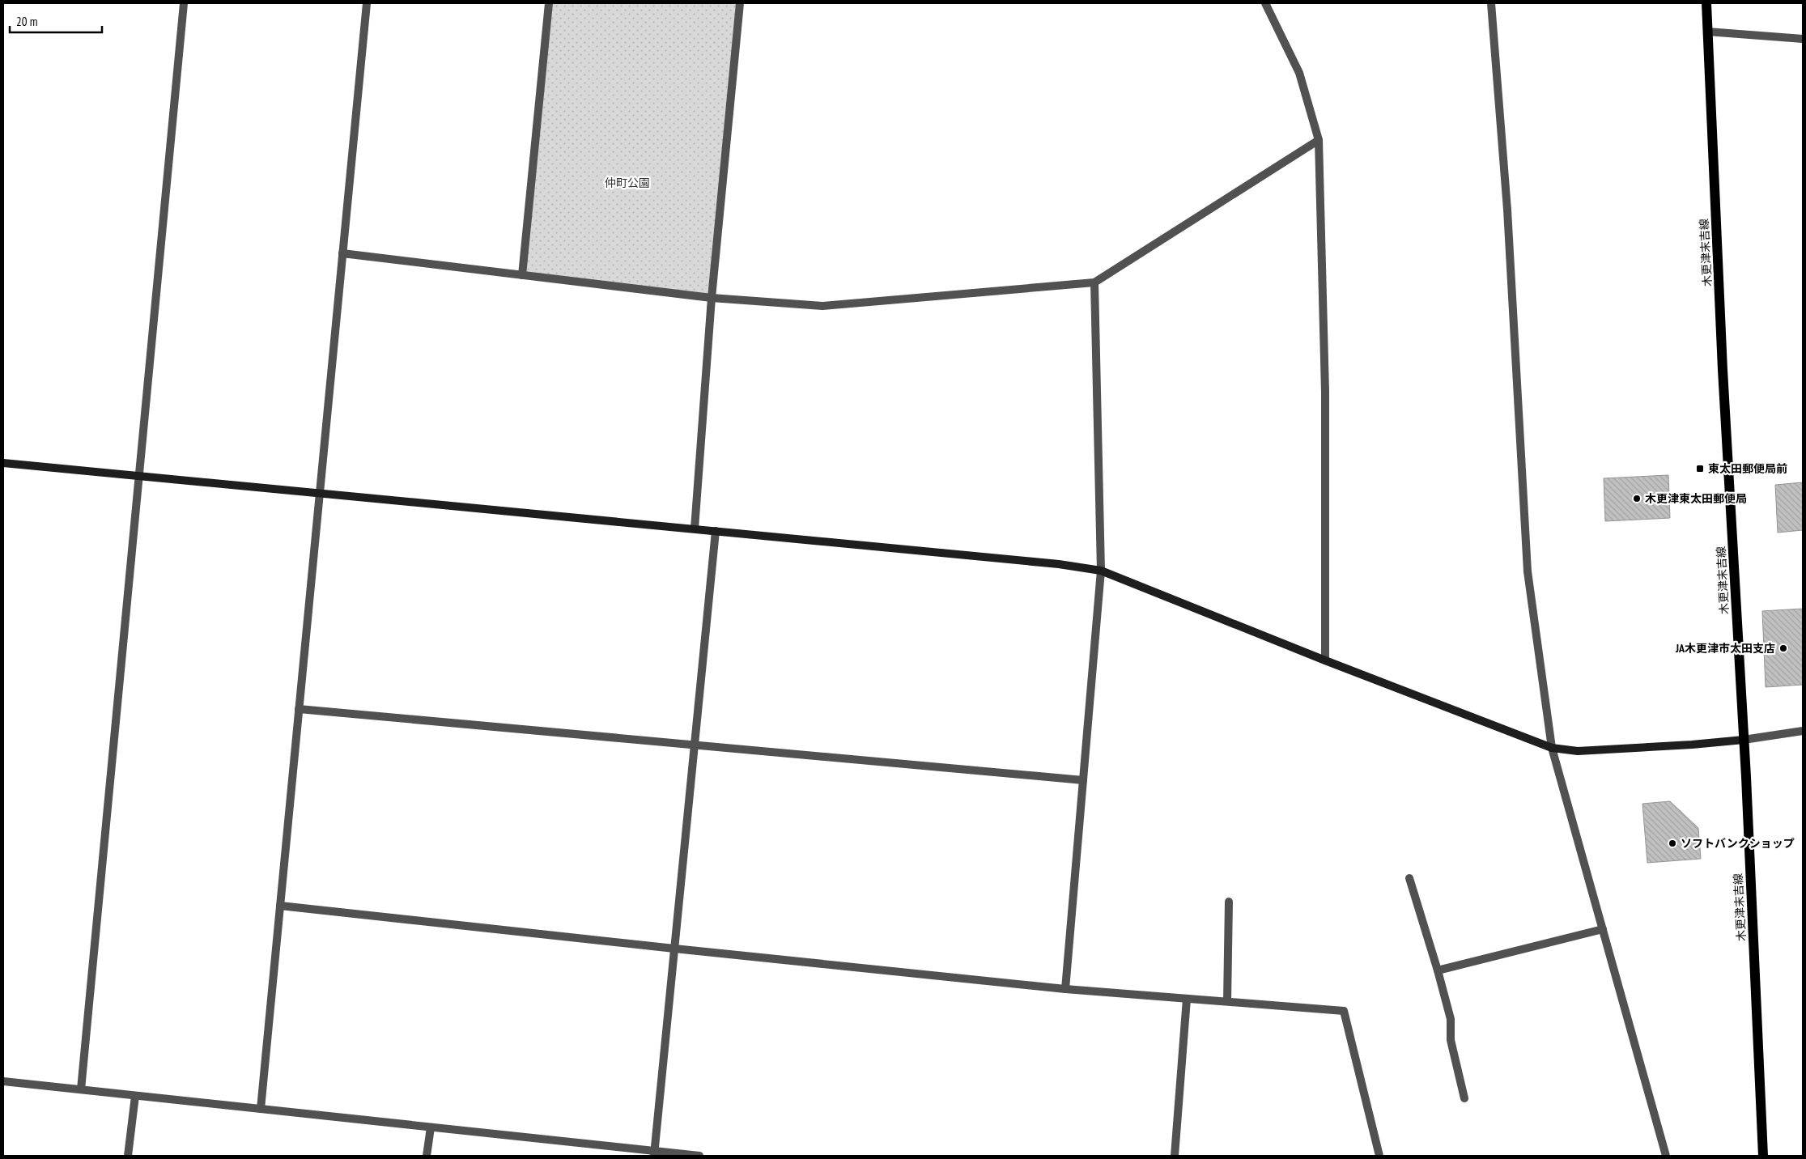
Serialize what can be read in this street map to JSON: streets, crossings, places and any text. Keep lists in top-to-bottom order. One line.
{"streets":{"main road":["木更津末吉線"]},"parks":["仲町公園"],"places":{"transit":["東太田郵便局前"],"other":["木更津東太田郵便局","JA木更津市太田支店","ソフトバンクショップ"]},"scale_bar":"20 m"}
